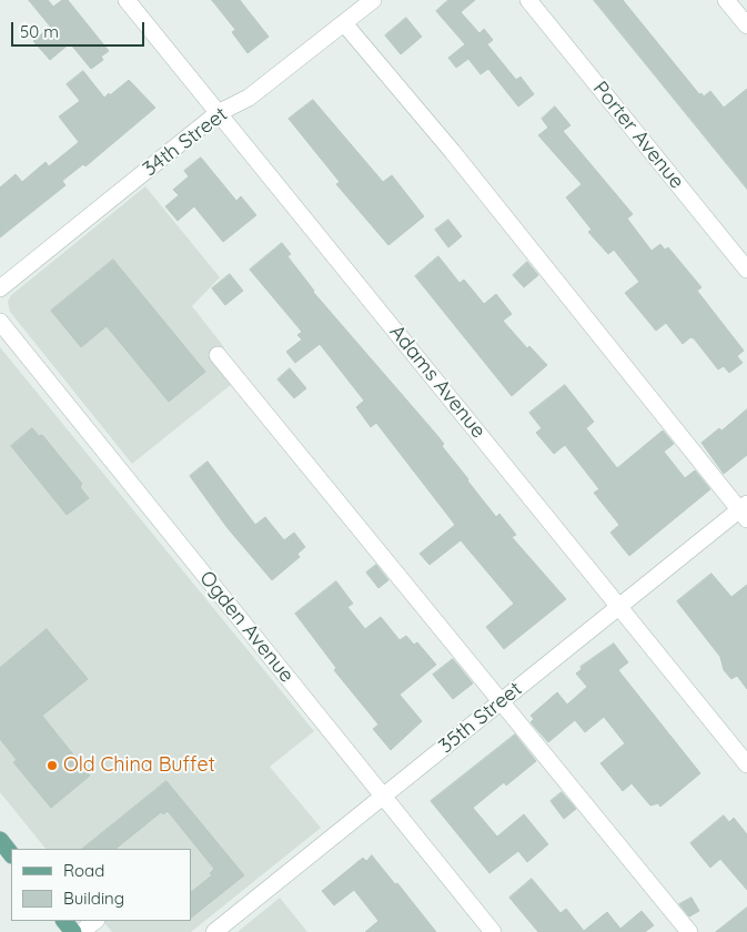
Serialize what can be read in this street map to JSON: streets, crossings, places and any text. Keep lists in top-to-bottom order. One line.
{"streets":{"street":["Porter Avenue","34th Street","Adams Avenue","Ogden Avenue","35th Street"]},"crossings":[["34th Street","Adams Avenue"],["Adams Avenue","35th Street"],["Ogden Avenue","35th Street"]],"places":["Old China Buffet"],"legend":["Road","Building"],"scale_bar":"50 m"}
